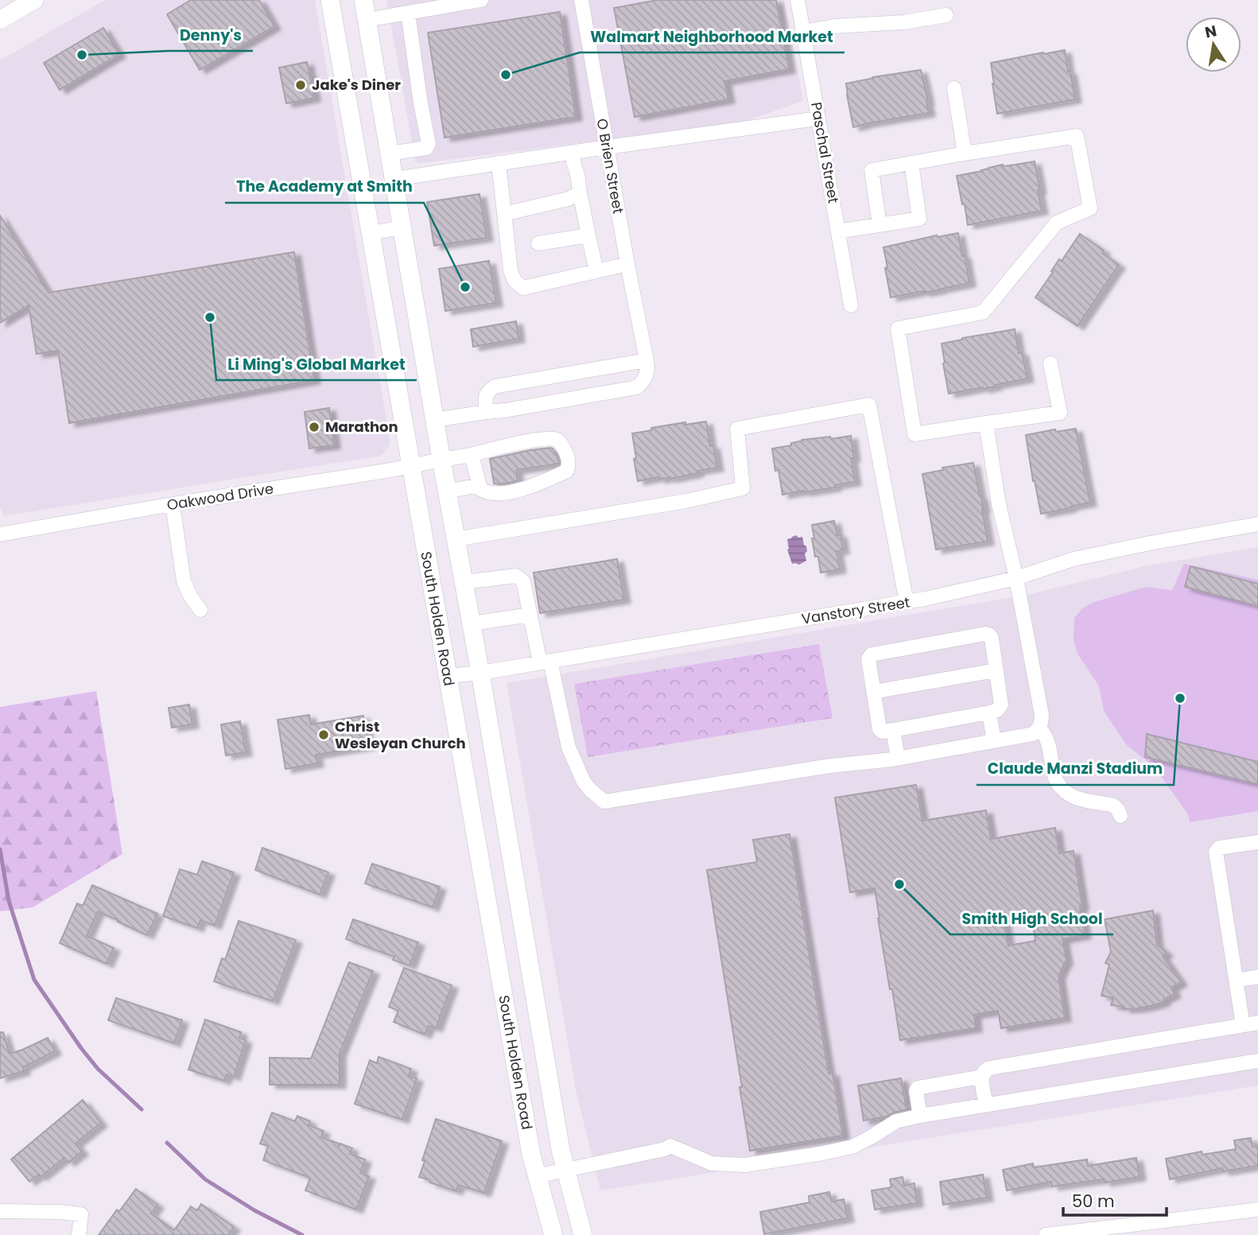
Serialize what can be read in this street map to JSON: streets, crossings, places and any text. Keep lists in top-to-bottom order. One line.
{"streets":{"main road":["South Holden Road"],"street":["Paschal Street","O Brien Street","Oakwood Drive","Vanstory Street"]},"crossings":[["Oakwood Drive","South Holden Road"],["Vanstory Street","South Holden Road"]],"places":["Denny's","Walmart Neighborhood Market","Jake's Diner","The Academy at Smith","Li Ming's Global Market","Marathon","Claude Manzi Stadium","Christ Wesleyan Church","Smith High School"],"scale_bar":"50 m","north":"top"}
